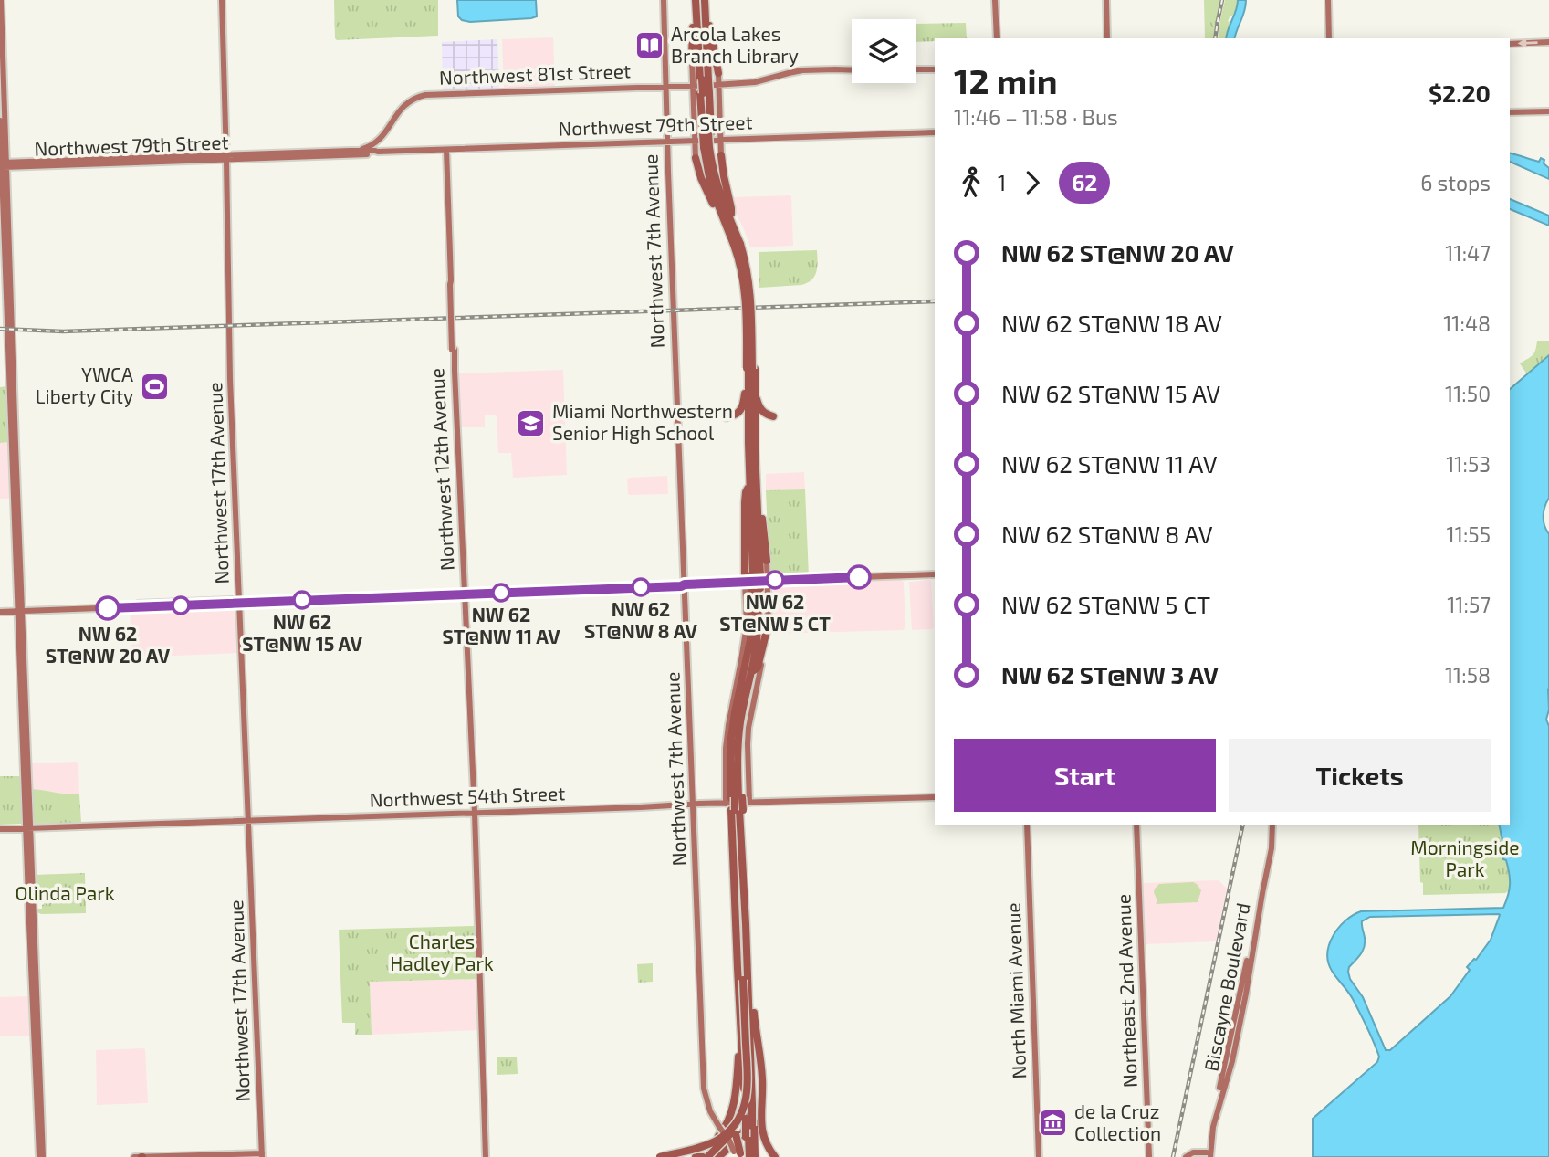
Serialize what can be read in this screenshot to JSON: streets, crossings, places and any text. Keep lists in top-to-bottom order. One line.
{"streets":{"main road":["Northwest 81st Street","Northwest 79th Street","Northwest 7th Avenue","Northwest 12th Avenue","Northwest 17th Avenue","Northwest 54th Street","Biscayne Boulevard","North Miami Avenue","Northeast 2nd Avenue"]},"crossings":[["Northwest 81st Street","Northwest 79th Street"],["Northwest 81st Street","Northwest 7th Avenue"],["Northwest 79th Street","Northwest 7th Avenue"],["Northwest 79th Street","Northwest 12th Avenue"],["Northwest 79th Street","Northwest 17th Avenue"],["Northwest 7th Avenue","Northwest 54th Street"],["Northwest 12th Avenue","Northwest 54th Street"],["Northwest 17th Avenue","Northwest 54th Street"]],"parks":["Morningside Park","Olinda Park","Charles Hadley Park"],"places":{"library":["Arcola Lakes Branch Library"],"sports":["YWCA Liberty City"],"school or university":["Miami Northwestern Senior High School"],"other":["NW 62 ST@NW 5 CT","NW 62 ST@NW 8 AV","NW 62 ST@NW 11 AV","NW 62 ST@NW 15 AV","NW 62 ST@NW 20 AV"],"museum":["de la Cruz Collection"]},"lines":["bus line 62"],"page":{"heading":["12 min","11:46 – 11:58 · Bus","$2.20"],"legs":["1","62","6 stops"],"list":[{"name":"NW 62 ST@NW 20 AV","value":"11:47"},{"name":"NW 62 ST@NW 18 AV","value":"11:48"},{"name":"NW 62 ST@NW 15 AV","value":"11:50"},{"name":"NW 62 ST@NW 11 AV","value":"11:53"},{"name":"NW 62 ST@NW 8 AV","value":"11:55"},{"name":"NW 62 ST@NW 5 CT","value":"11:57"},{"name":"NW 62 ST@NW 3 AV","value":"11:58"}],"buttons":["Start","Tickets"]}}
